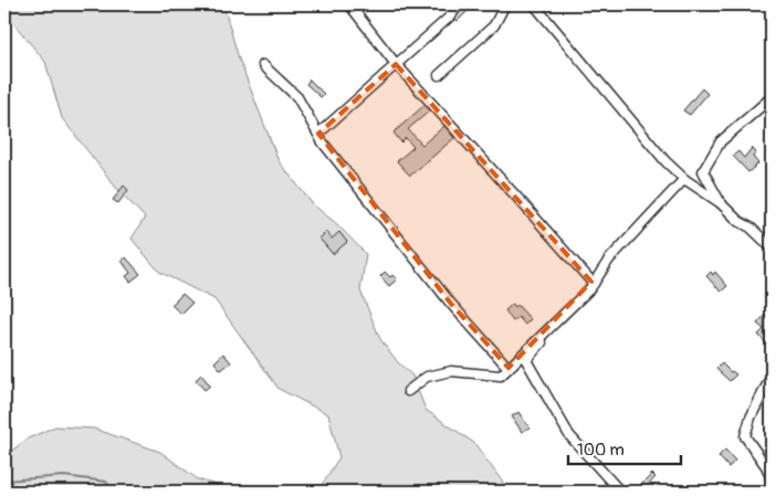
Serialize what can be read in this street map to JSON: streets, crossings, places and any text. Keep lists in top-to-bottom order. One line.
{"scale_bar":"100 m"}
